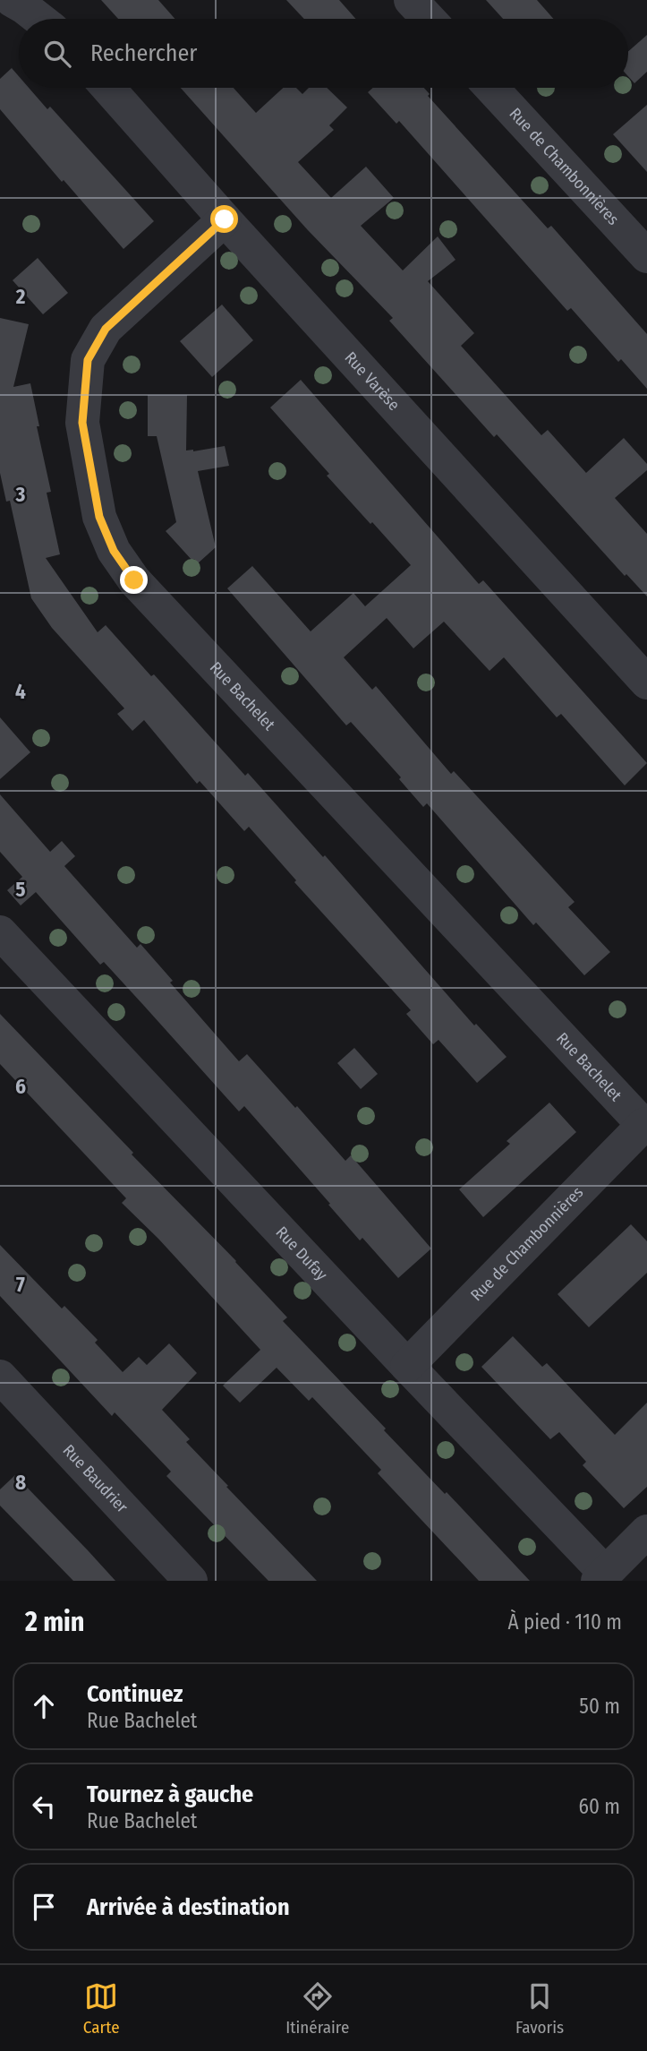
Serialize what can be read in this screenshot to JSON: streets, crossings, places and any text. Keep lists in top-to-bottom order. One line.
{"streets":{"street":["Rue de Chambonnières","Rue Varèse","Rue Bachelet","Rue Dufay","Rue Baudrier"]},"crossings":[["Rue de Chambonnières","Rue Bachelet"],["Rue de Chambonnières","Rue Dufay"],["Rue Varèse","Rue Bachelet"]],"page":{"search":"Rechercher","heading":["2 min","À pied · 110 m"],"list":[["Continuez","Rue Bachelet","50 m"],["Tournez à gauche","Rue Bachelet","60 m"],"Arrivée à destination"],"nav":["Carte","Itinéraire","Favoris"]},"grid":{"rows":["2","3","4","5","6","7","8"]}}
